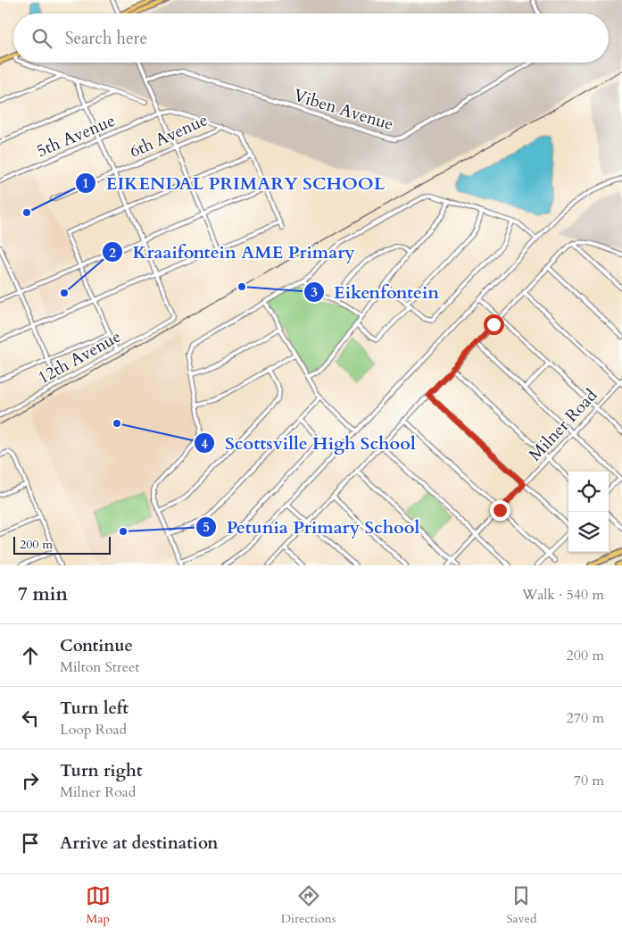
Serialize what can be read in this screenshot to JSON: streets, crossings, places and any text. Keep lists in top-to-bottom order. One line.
{"streets":{"street":["Viben Avenue","5th Avenue","6th Avenue","12th Avenue","Milner Road"]},"places":["EIKENDAL PRIMARY SCHOOL","Eikenfontein","Kraaifontein AME Primary","Scottsville High School","Petunia Primary School"],"scale_bar":"200 m","page":{"search":"Search here","scale":"200 m","heading":["7 min","Walk · 540 m"],"list":[["Continue","Milton Street","200 m"],["Turn left","Loop Road","270 m"],["Turn right","Milner Road","70 m"],"Arrive at destination"],"nav":["Map","Directions","Saved"]}}
